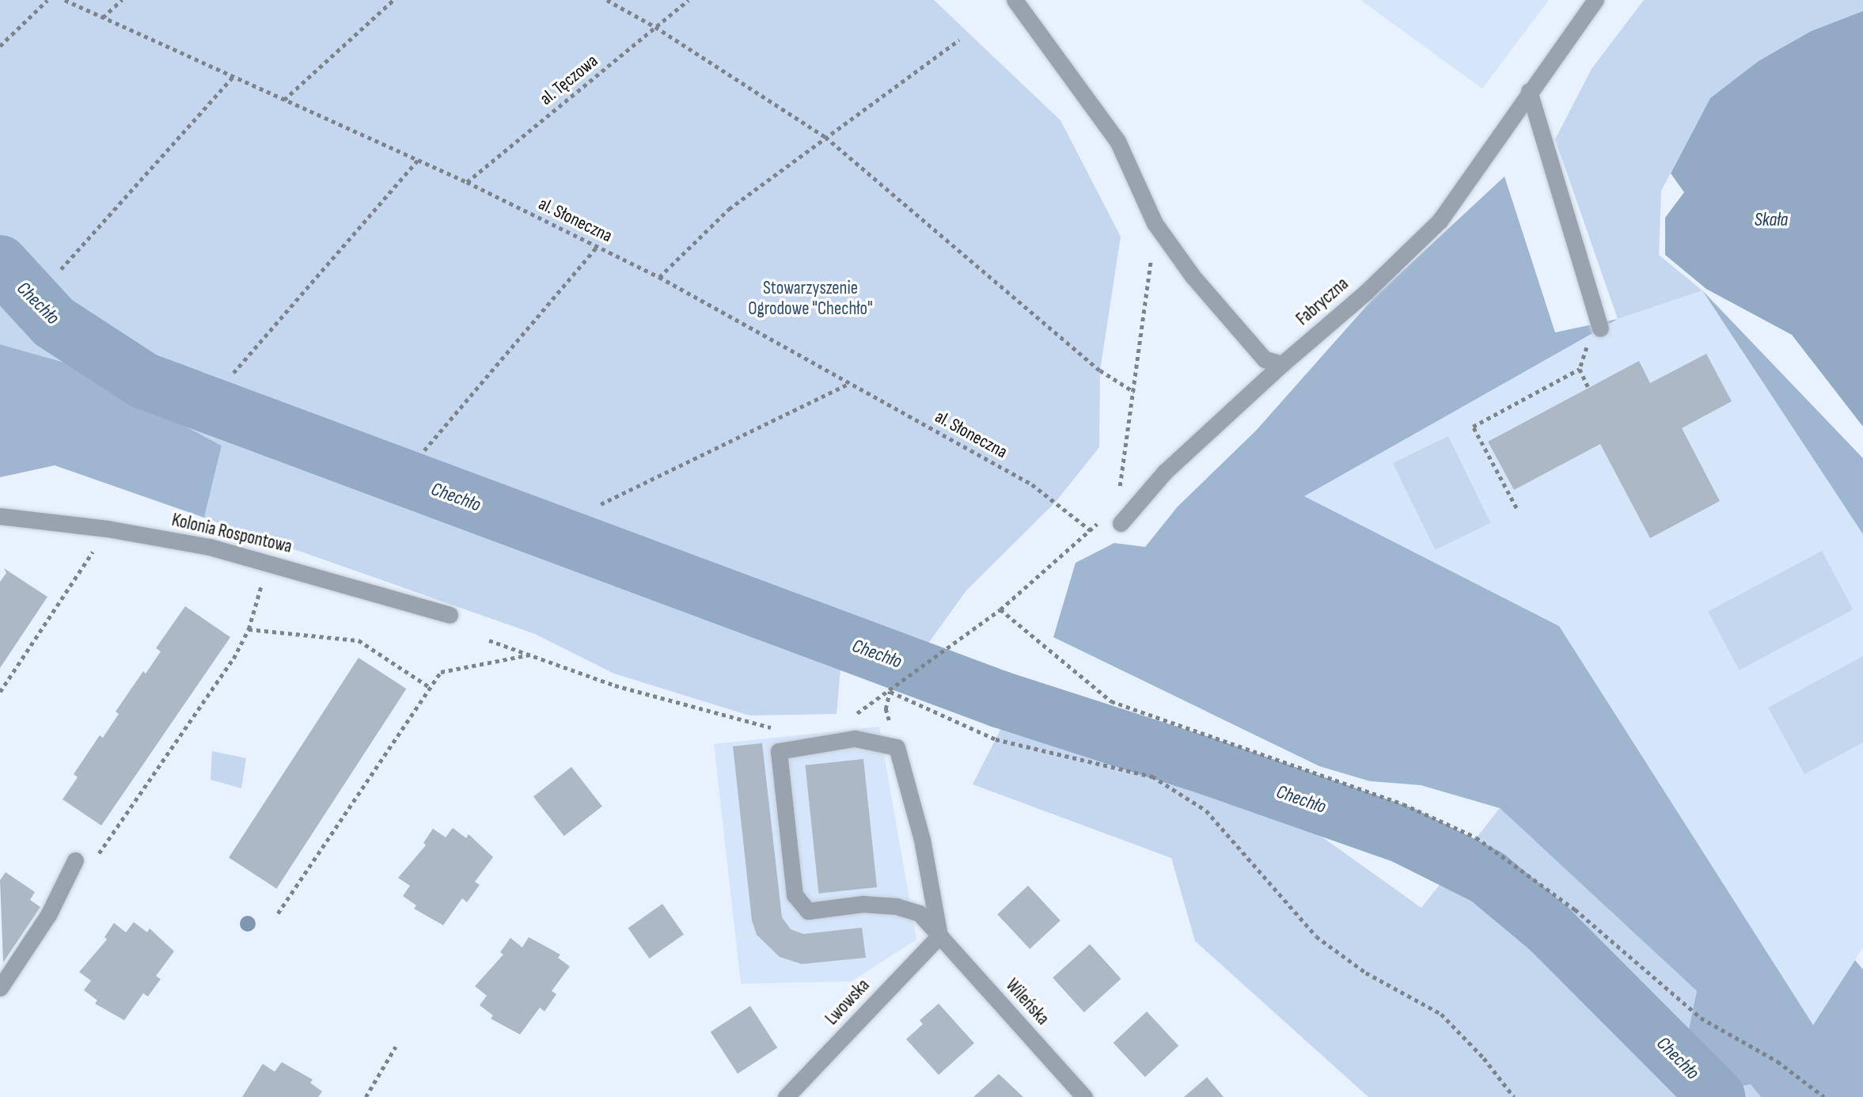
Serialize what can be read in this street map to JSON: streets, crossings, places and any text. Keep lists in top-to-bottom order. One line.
{"streets":{"street":["Fabryczna","Kolonia Rospontowa","Lwowska","Wileńska"],"path":["al. Tęczowa","al. Słoneczna"]},"crossings":[["al. Tęczowa","al. Słoneczna"],["Lwowska","Wileńska"]],"water":["Skała","Chechło"],"parks":["Stowarzyszenie Ogrodowe \"Chechło\""]}
